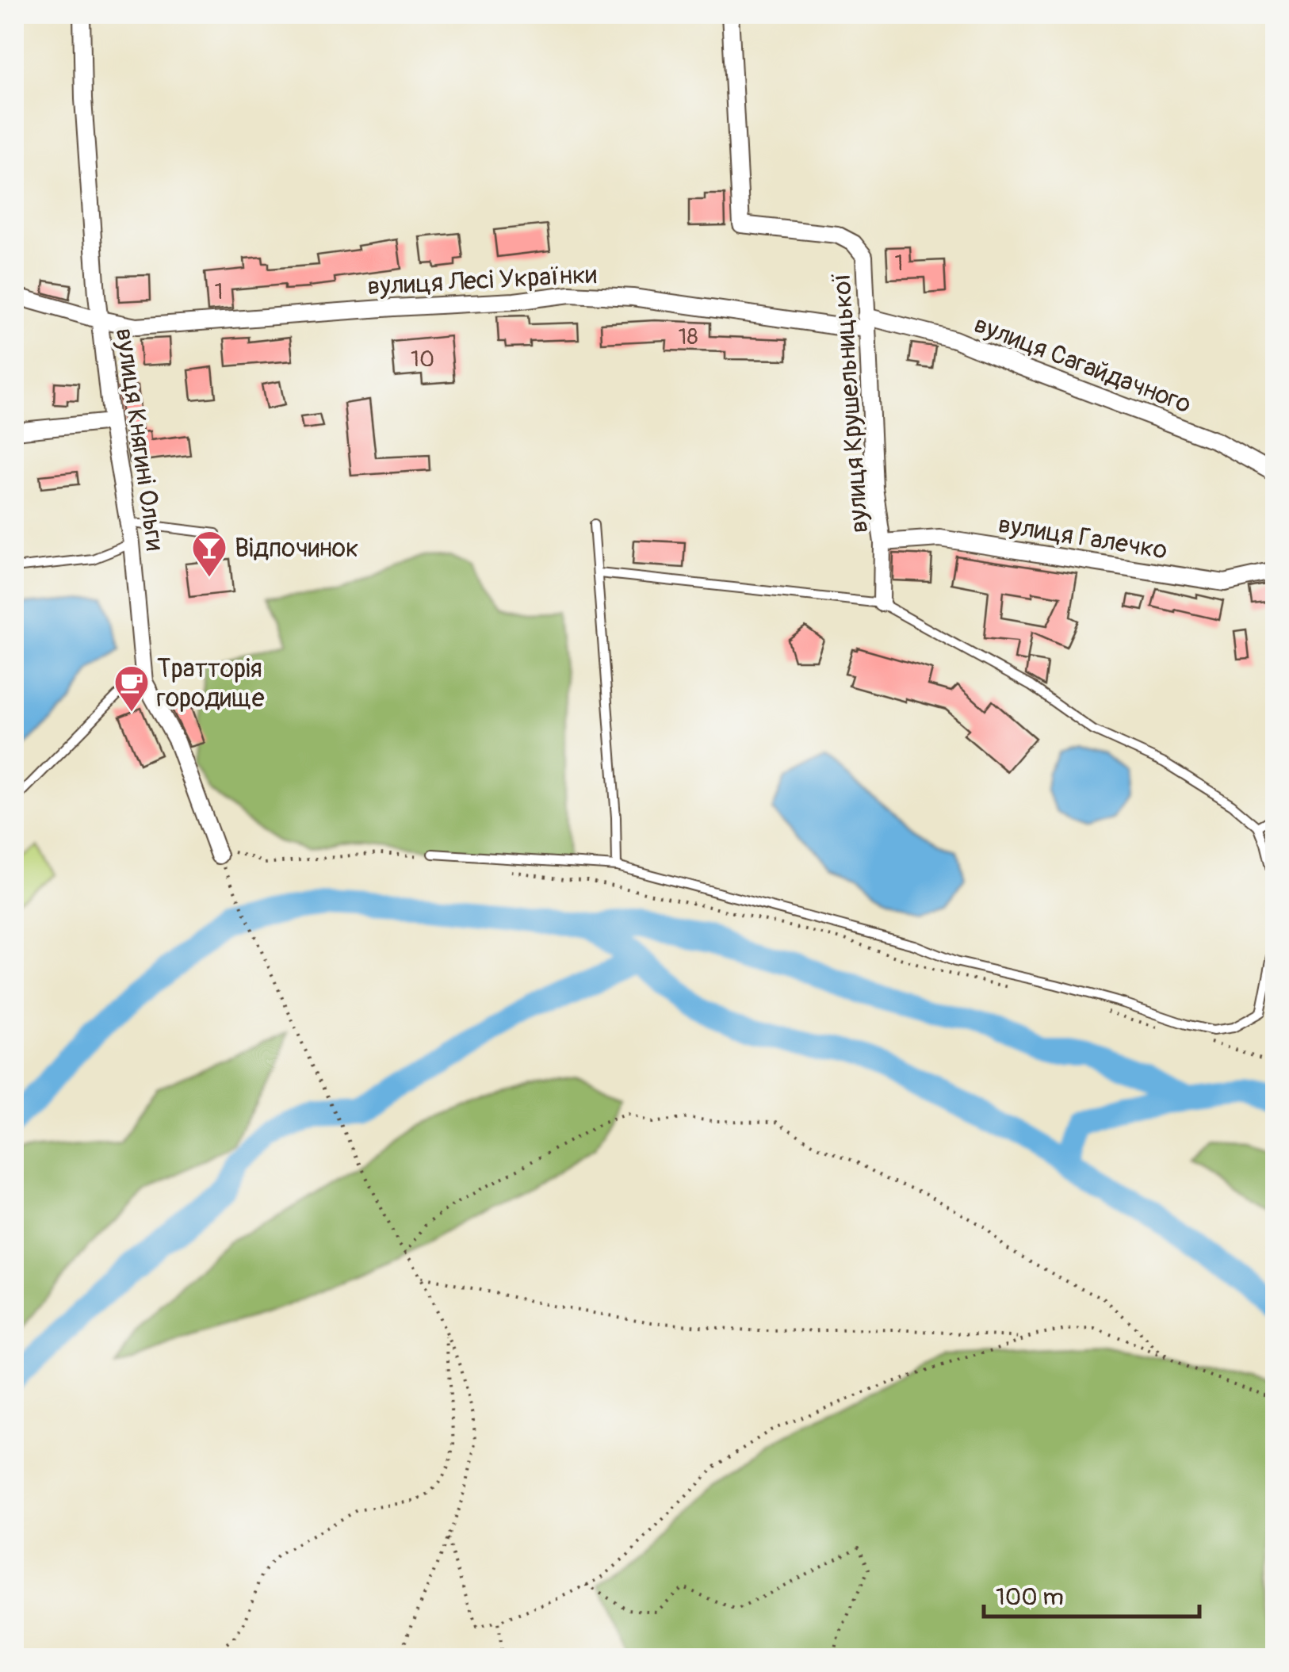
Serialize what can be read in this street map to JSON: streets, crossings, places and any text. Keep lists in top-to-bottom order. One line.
{"streets":{"street":["вулиця Лесі Українки","вулиця Сагайдачного","вулиця Крушельницької","вулиця Княгині Ольги","вулиця Галечко"]},"crossings":[["вулиця Лесі Українки","вулиця Сагайдачного"],["вулиця Лесі Українки","вулиця Крушельницької"],["вулиця Лесі Українки","вулиця Княгині Ольги"],["вулиця Сагайдачного","вулиця Крушельницької"],["вулиця Крушельницької","вулиця Галечко"]],"places":{"bar":["Відпочинок"],"cafe":["Тратторія городище"]},"house_numbers":["1","1","18","10"],"scale_bar":"100 m"}
